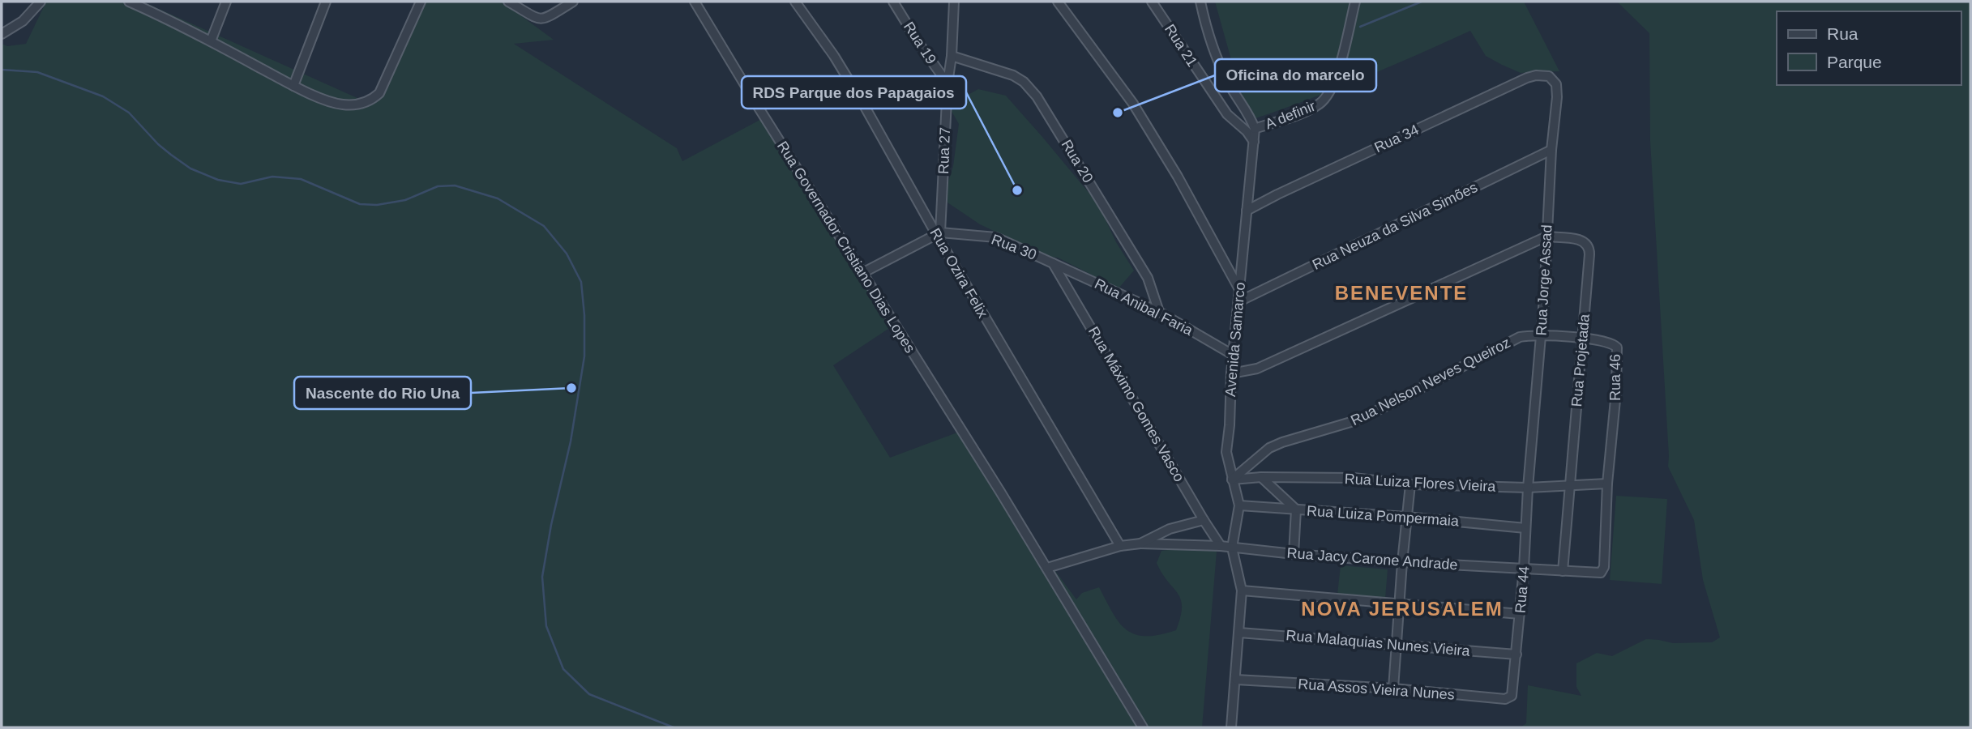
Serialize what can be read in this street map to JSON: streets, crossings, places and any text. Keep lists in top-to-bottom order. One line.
{"streets":{"street":["Rua 19","Rua 21","A definir","Rua 34","Rua 27","Rua 20","Rua Neuza da Silva Simões","Rua Governador Cristiano Dias Lopes","Rua 30","Rua Ozira Felix","Rua Jorge Assad","Rua Anibal Faria","Avenida Samarco","Rua Projetada","Rua 46","Rua Nelson Neves Queiroz","Rua Máximo Gomes Vasco","Rua Luiza Flores Vieira","Rua Luiza Pompermaia","Rua Jacy Carone Andrade","Rua 44","Rua Malaquias Nunes Vieira","Rua Assos Vieira Nunes"]},"crossings":[["Rua 19","Rua 27"],["Rua 21","Avenida Samarco"],["A definir","Avenida Samarco"],["Rua 34","Rua Jorge Assad"],["Rua 34","Avenida Samarco"],["Rua 27","Rua 20"],["Rua 27","Rua 30"],["Rua 27","Rua Ozira Felix"],["Rua 20","Rua Anibal Faria"],["Rua Neuza da Silva Simões","Rua Jorge Assad"],["Rua Neuza da Silva Simões","Avenida Samarco"],["Rua 30","Rua Ozira Felix"],["Rua 30","Rua Anibal Faria"],["Rua 30","Rua Máximo Gomes Vasco"],["Rua Jorge Assad","Rua Projetada"],["Rua Jorge Assad","Rua 46"],["Rua Jorge Assad","Rua Nelson Neves Queiroz"],["Rua Jorge Assad","Rua Luiza Flores Vieira"],["Rua Jorge Assad","Rua 44"],["Rua Anibal Faria","Avenida Samarco"],["Rua Anibal Faria","Rua Máximo Gomes Vasco"],["Avenida Samarco","Rua Nelson Neves Queiroz"],["Avenida Samarco","Rua Luiza Flores Vieira"],["Avenida Samarco","Rua Luiza Pompermaia"],["Avenida Samarco","Rua Jacy Carone Andrade"],["Rua Projetada","Rua 46"],["Rua Projetada","Rua Luiza Flores Vieira"],["Rua Projetada","Rua Jacy Carone Andrade"],["Rua 46","Rua Nelson Neves Queiroz"],["Rua 46","Rua Luiza Flores Vieira"],["Rua 46","Rua Jacy Carone Andrade"],["Rua Nelson Neves Queiroz","Rua Luiza Flores Vieira"],["Rua Máximo Gomes Vasco","Rua Jacy Carone Andrade"],["Rua Luiza Flores Vieira","Rua Jacy Carone Andrade"],["Rua Luiza Flores Vieira","Rua 44"],["Rua Luiza Pompermaia","Rua 44"],["Rua Jacy Carone Andrade","Rua 44"],["Rua 44","Rua Malaquias Nunes Vieira"],["Rua 44","Rua Assos Vieira Nunes"]],"districts":["BENEVENTE","NOVA JERUSALEM"],"places":["Oficina do marcelo","RDS Parque dos Papagaios","Nascente do Rio Una"],"legend":["Rua","Parque"]}
